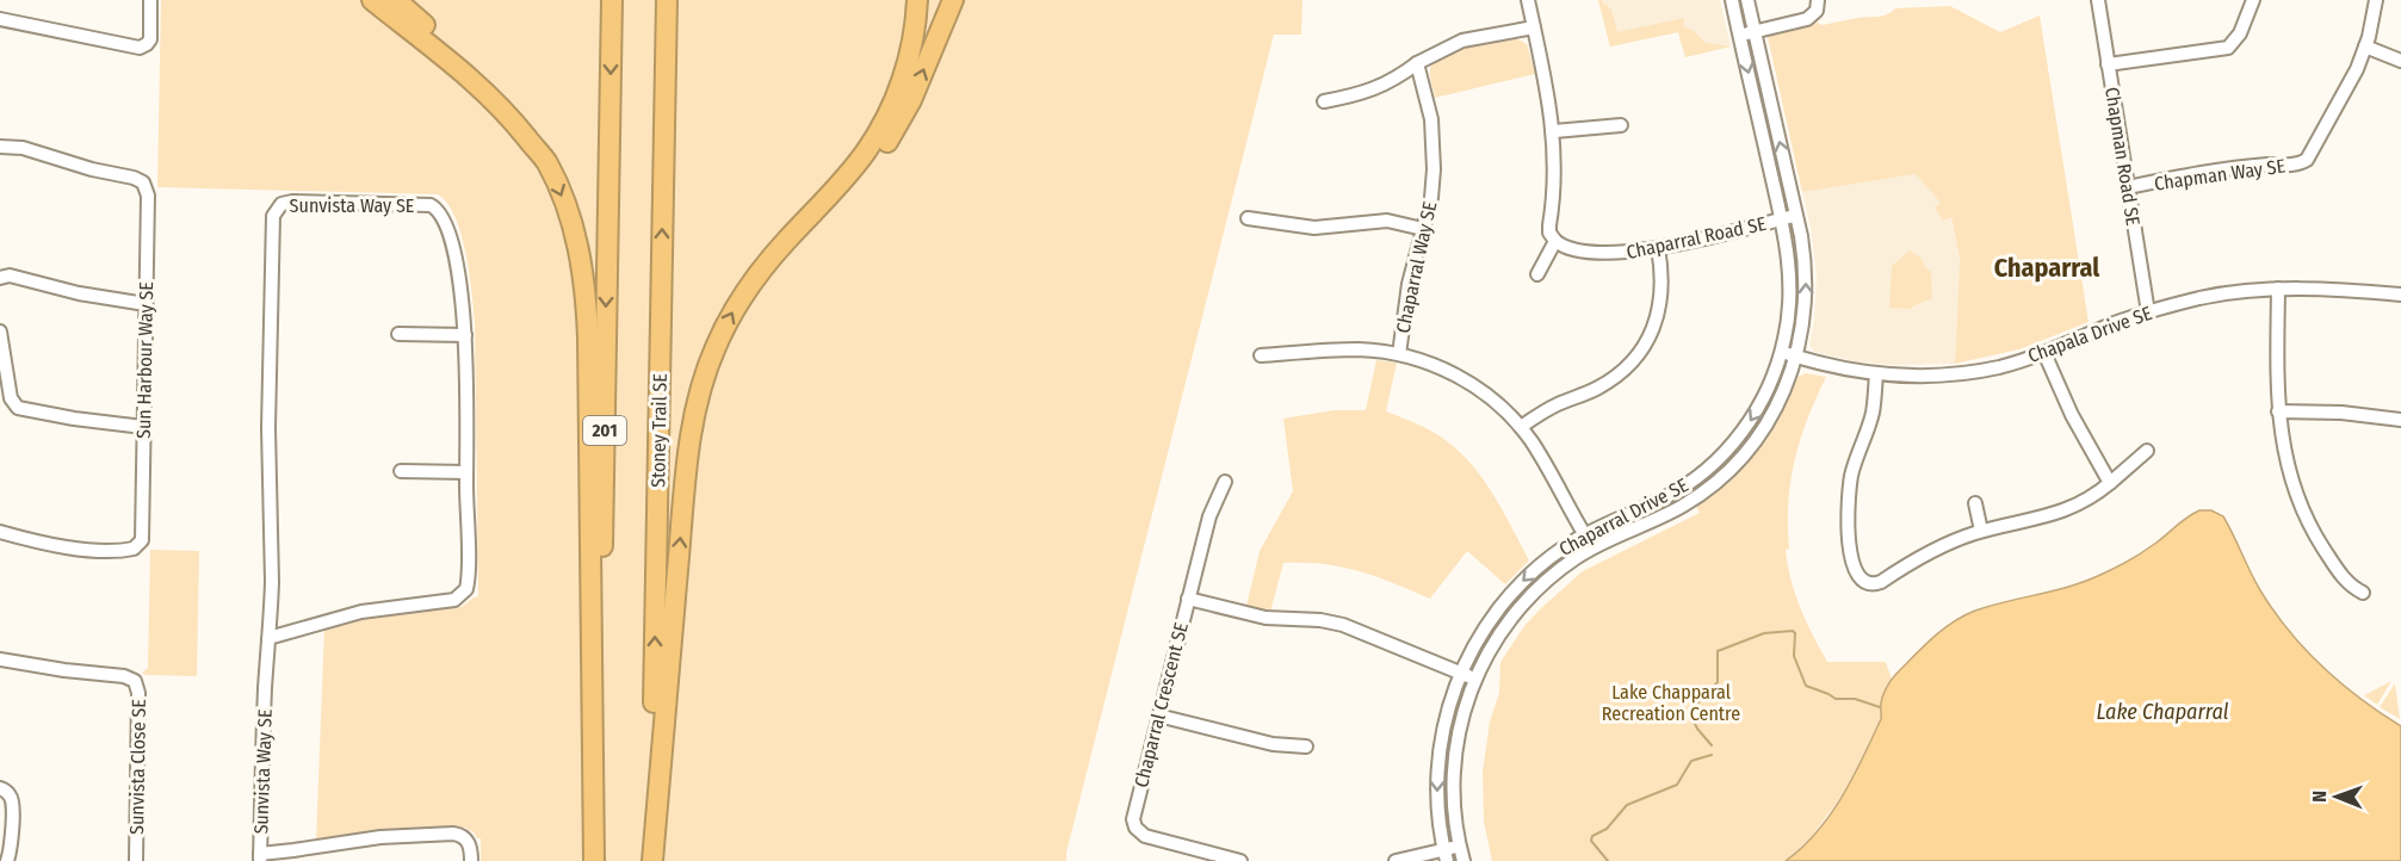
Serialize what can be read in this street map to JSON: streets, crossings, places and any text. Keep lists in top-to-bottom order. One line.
{"streets":{"highway":["201","Stoney Trail SE"],"street":["Chapman Road SE","Chapman Way SE","Sunvista Way SE","Chaparral Road SE","Chaparral Way SE","Chapala Drive SE","Sun Harbour Way SE","Chaparral Drive SE","Chaparral Crescent SE","Sunvista Close SE"]},"crossings":[["Chapman Road SE","Chapman Way SE"],["Chapman Road SE","Chapala Drive SE"],["Chaparral Road SE","Chaparral Drive SE"],["Chaparral Way SE","Chaparral Drive SE"],["Chapala Drive SE","Chaparral Drive SE"],["Chaparral Drive SE","Chaparral Crescent SE"]],"districts":["Chaparral"],"water":["Lake Chaparral"],"parks":["Lake Chapparal Recreation Centre"],"north":"left"}
